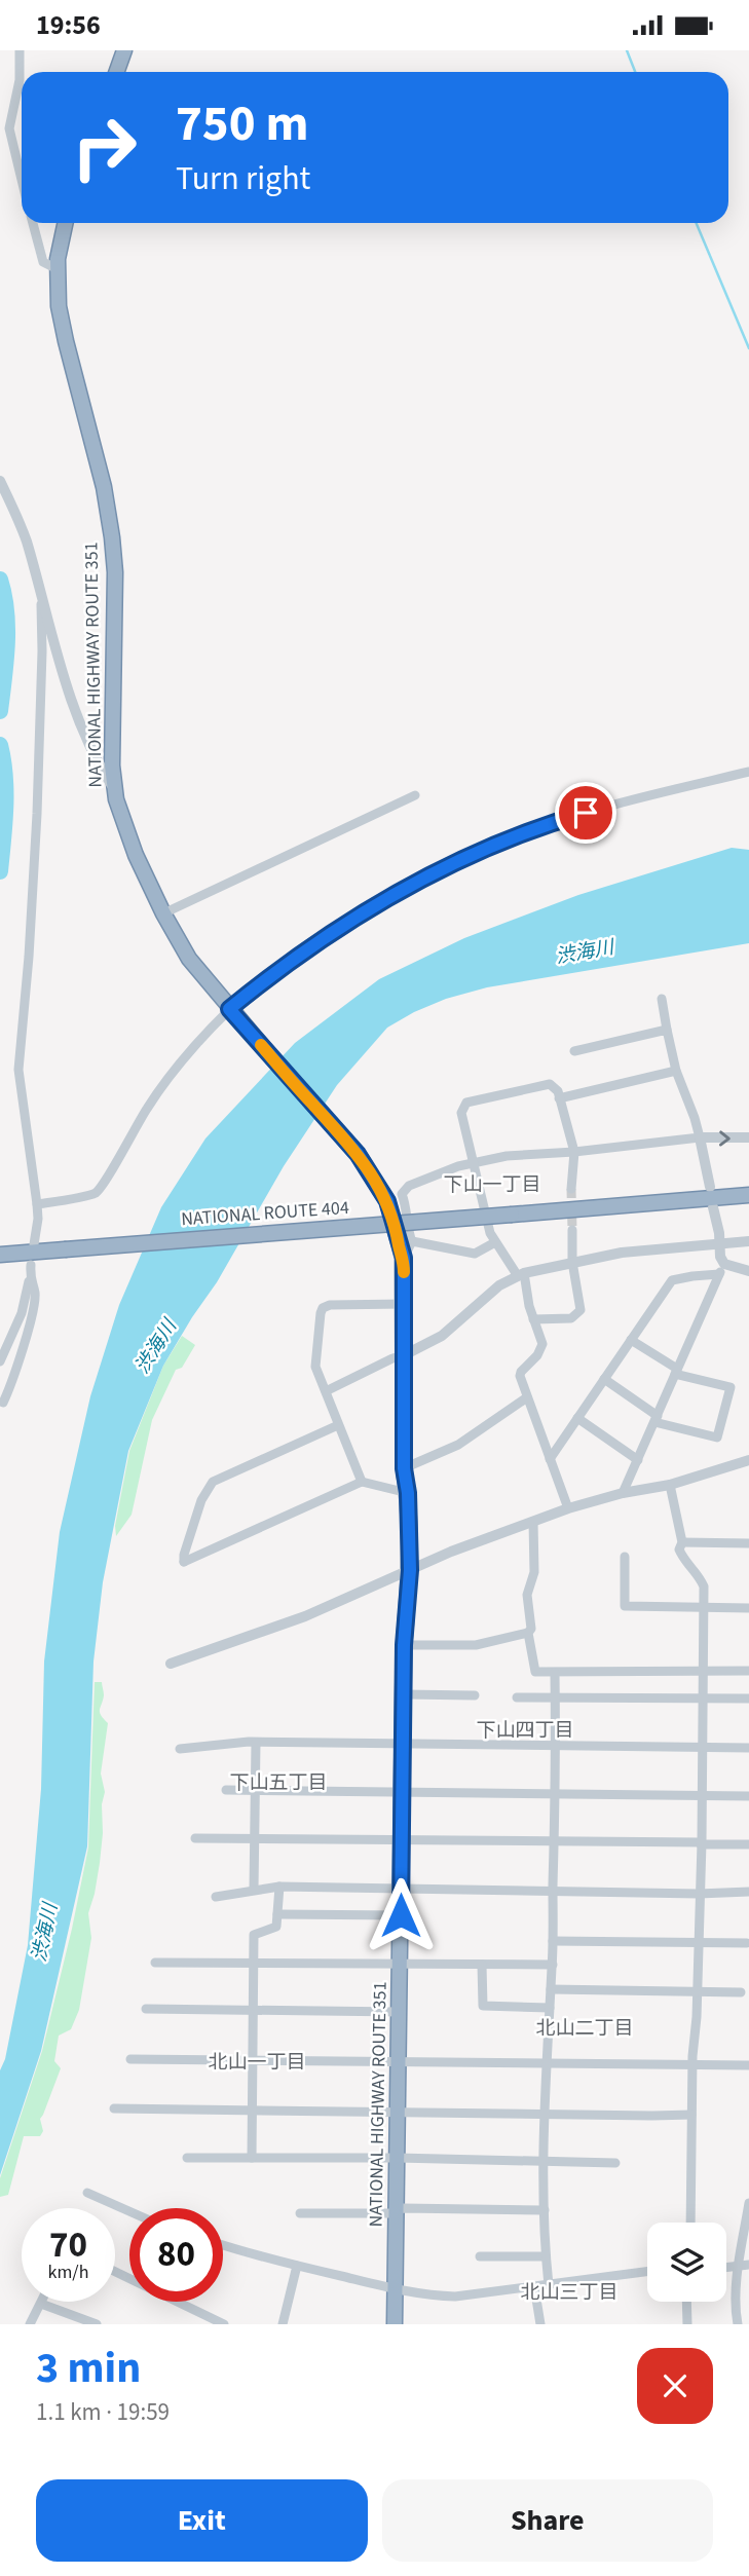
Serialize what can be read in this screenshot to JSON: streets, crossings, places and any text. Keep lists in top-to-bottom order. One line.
{"streets":{"highway":["NATIONAL HIGHWAY ROUTE 351","NATIONAL ROUTE 404"]},"districts":["下山一丁目","下山四丁目","下山五丁目","北山二丁目","北山一丁目","北山三丁目"],"water":["渋海川"],"page":{"status":"19:56","turn":["750 m","Turn right"],"speed":"70 km/h","limit":"80","heading":["3 min","1.1 km · 19:59"],"buttons":["Exit","Share"]}}
